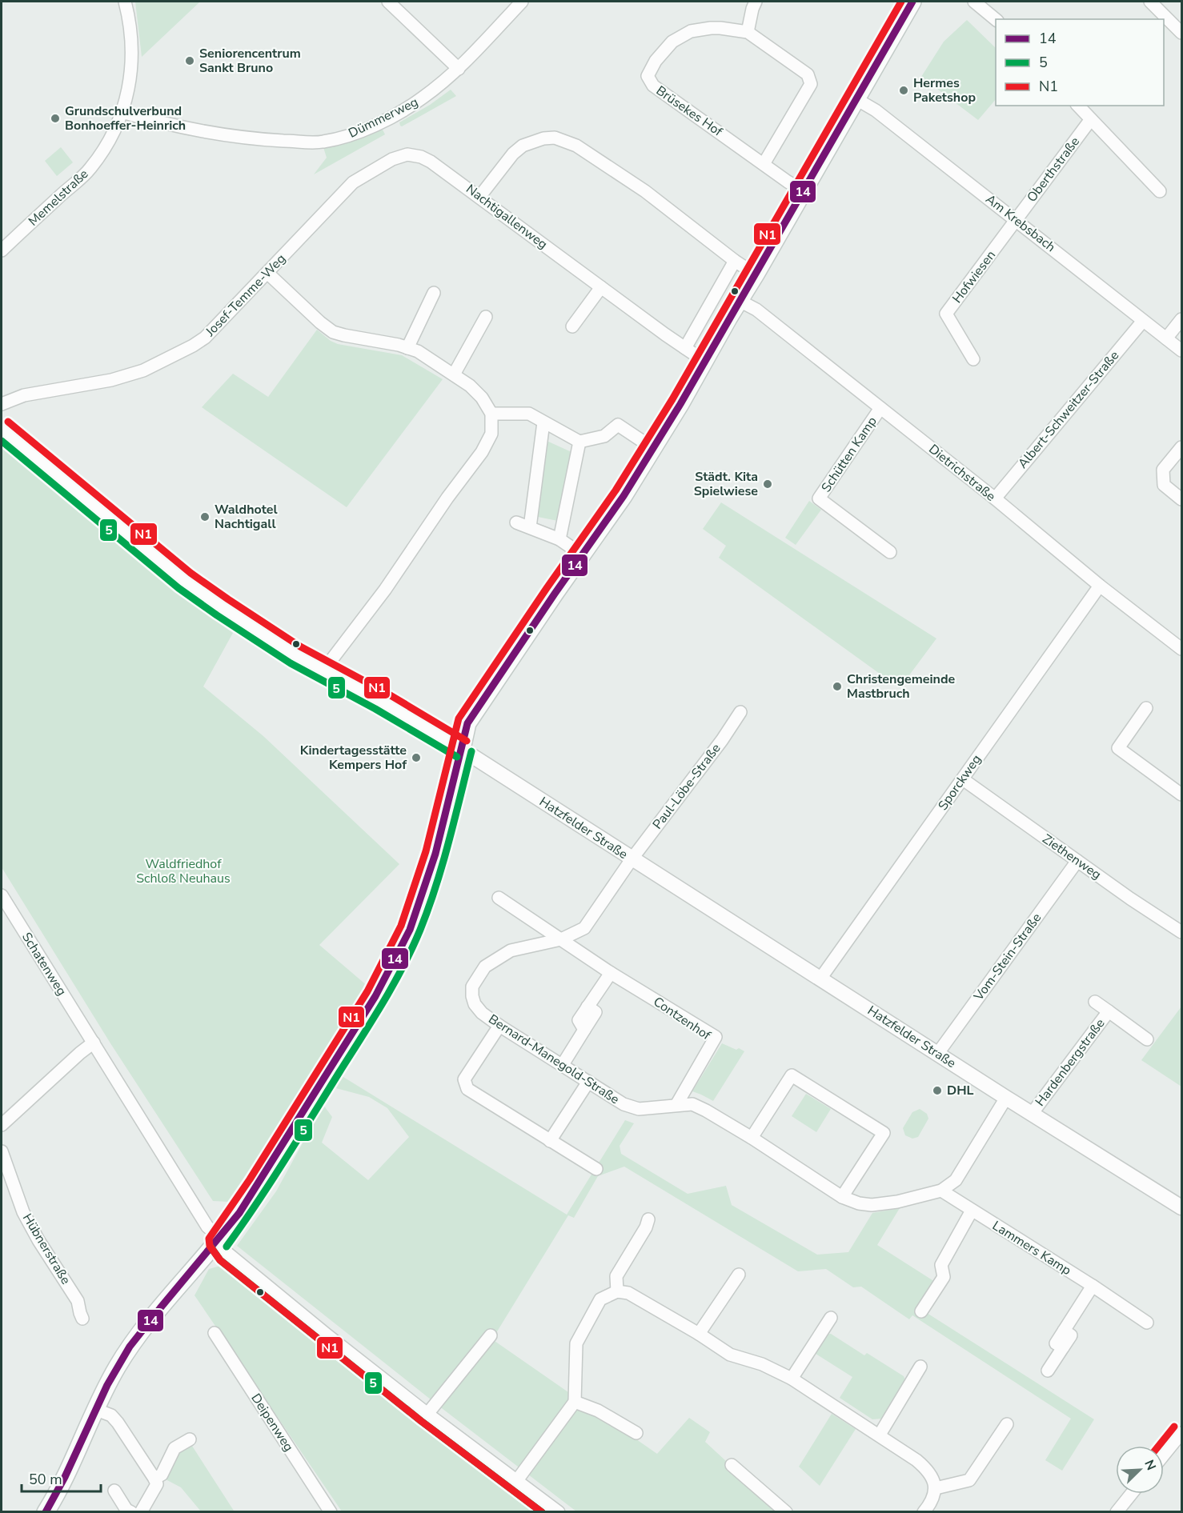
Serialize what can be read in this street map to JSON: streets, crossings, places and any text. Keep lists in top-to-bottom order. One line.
{"streets":{"street":["Brüsekes Hof","Dümmerweg","Oberthstraße","Memelstraße","Nachtigallenweg","Am Krebsbach","Hofwiesen","Josef-Temme-Weg","Albert-Schweitzer-Straße","Schütten Kamp","Dietrichstraße","Sporckweg","Paul-Löbe-Straße","Hatzfelder Straße","Ziethenweg","Vom-Stein-Straße","Schatenweg","Contzenhof","Bernard-Manegold-Straße","Hardenbergstraße","Lammers Kamp","Hübnerstraße","Deipenweg"]},"crossings":[["Dümmerweg","Memelstraße"],["Oberthstraße","Am Krebsbach"],["Oberthstraße","Hofwiesen"],["Nachtigallenweg","Josef-Temme-Weg"],["Am Krebsbach","Hofwiesen"],["Am Krebsbach","Albert-Schweitzer-Straße"],["Albert-Schweitzer-Straße","Dietrichstraße"],["Schütten Kamp","Dietrichstraße"],["Dietrichstraße","Sporckweg"],["Sporckweg","Hatzfelder Straße"],["Sporckweg","Ziethenweg"],["Paul-Löbe-Straße","Hatzfelder Straße"],["Paul-Löbe-Straße","Bernard-Manegold-Straße"],["Hatzfelder Straße","Vom-Stein-Straße"],["Hatzfelder Straße","Bernard-Manegold-Straße"],["Hatzfelder Straße","Hardenbergstraße"],["Ziethenweg","Vom-Stein-Straße"],["Contzenhof","Bernard-Manegold-Straße"],["Bernard-Manegold-Straße","Lammers Kamp"]],"parks":["Waldfriedhof Schloß Neuhaus"],"places":["Seniorencentrum Sankt Bruno","Hermes Paketshop","Grundschulverbund Bonhoeffer-Heinrich","Städt. Kita Spielwiese","Waldhotel Nachtigall","Christengemeinde Mastbruch","Kindertagesstätte Kempers Hof","DHL"],"lines":["transit line 14","transit line N1","transit line 5"],"legend":["14","5","N1"],"scale_bar":"50 m","north":"top right"}
